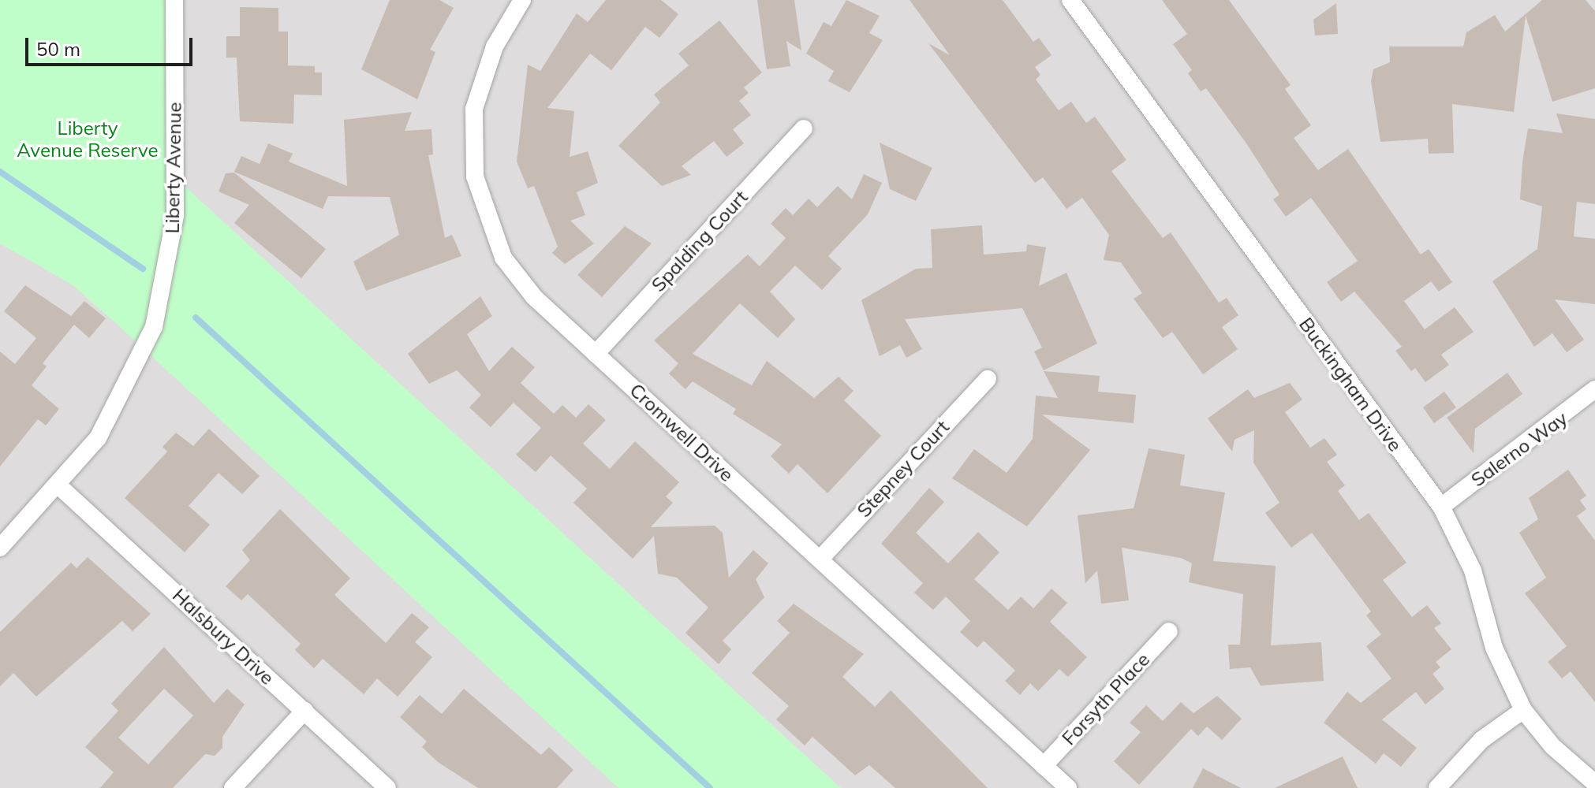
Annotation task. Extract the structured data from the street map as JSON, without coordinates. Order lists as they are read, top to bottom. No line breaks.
{"streets":{"street":["Liberty Avenue","Spalding Court","Buckingham Drive","Cromwell Drive","Salerno Way","Stepney Court","Halsbury Drive","Forsyth Place"]},"crossings":[["Liberty Avenue","Halsbury Drive"],["Spalding Court","Cromwell Drive"],["Buckingham Drive","Salerno Way"],["Cromwell Drive","Stepney Court"],["Cromwell Drive","Forsyth Place"]],"parks":["Liberty Avenue Reserve"],"scale_bar":"50 m"}
